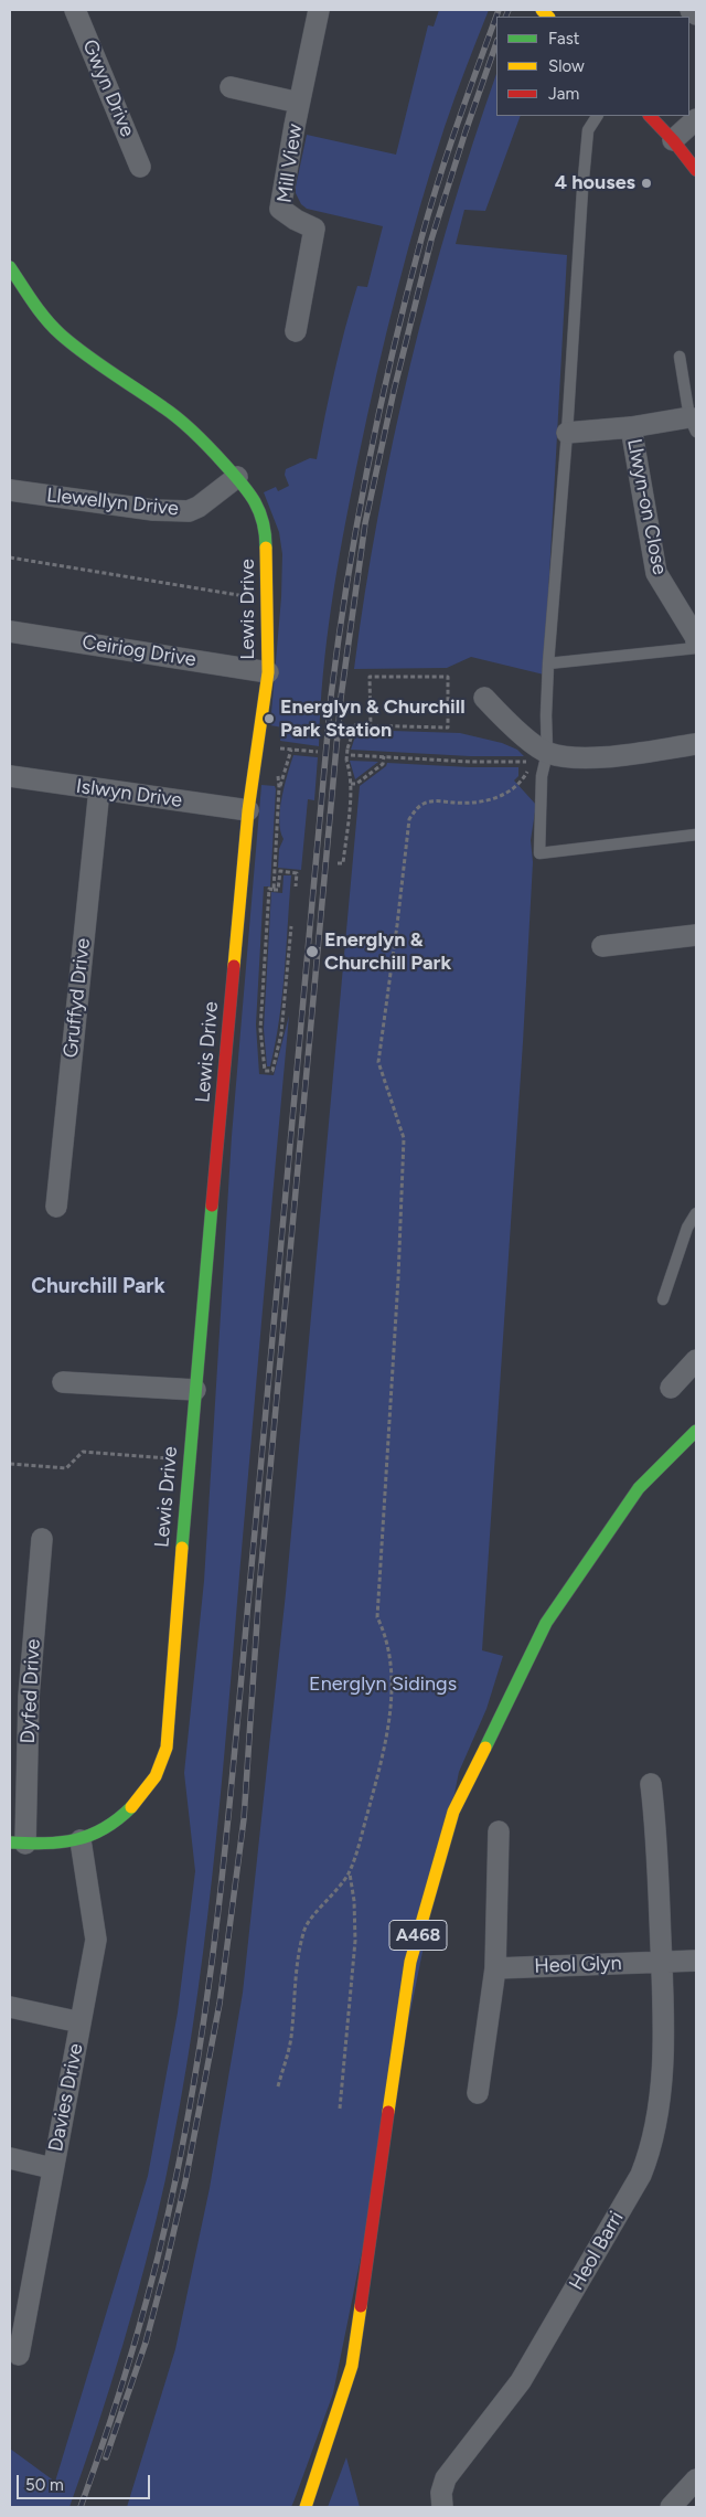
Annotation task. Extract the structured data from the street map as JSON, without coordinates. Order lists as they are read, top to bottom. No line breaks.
{"streets":{"street":["Gwyn Drive","Mill View","Llewellyn Drive","Llwyn-on Close","Lewis Drive","Ceiriog Drive","Islwyn Drive","Gruffyd Drive","Dyfed Drive","A468","Heol Glyn","Davies Drive","Heol Barri"]},"crossings":[["Llewellyn Drive","Lewis Drive"],["Lewis Drive","Ceiriog Drive"],["Lewis Drive","Islwyn Drive"],["Lewis Drive","Dyfed Drive"],["Lewis Drive","Davies Drive"],["Islwyn Drive","Gruffyd Drive"],["Heol Glyn","Heol Barri"]],"districts":["Churchill Park"],"parks":["Energlyn Sidings"],"places":["4 houses","Energlyn & Churchill Park Station","Energlyn & Churchill Park"],"legend":["Fast","Slow","Jam"],"scale_bar":"50 m"}
